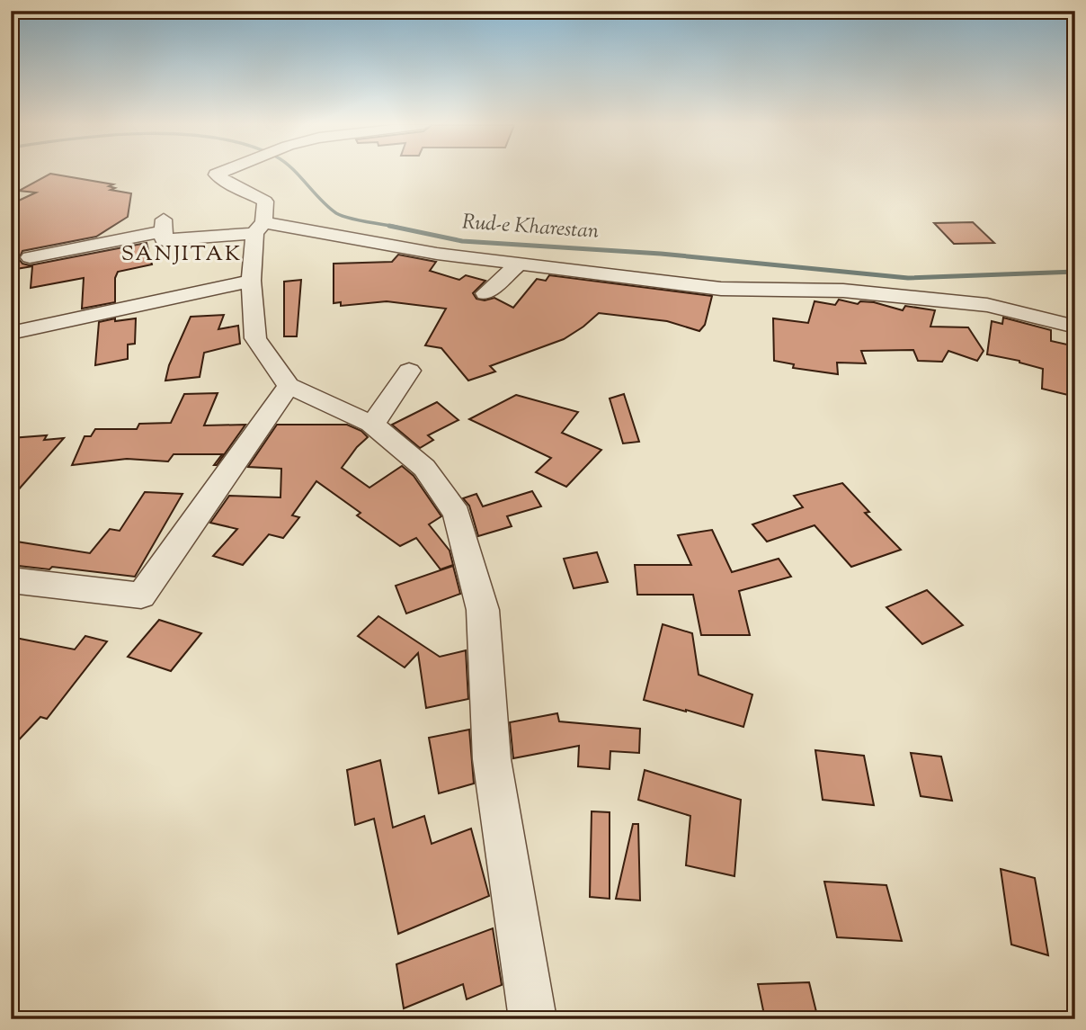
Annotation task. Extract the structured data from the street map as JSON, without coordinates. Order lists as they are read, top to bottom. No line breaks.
{"districts":["SANJITAK"],"water":["Rud-e Kharestan"]}
